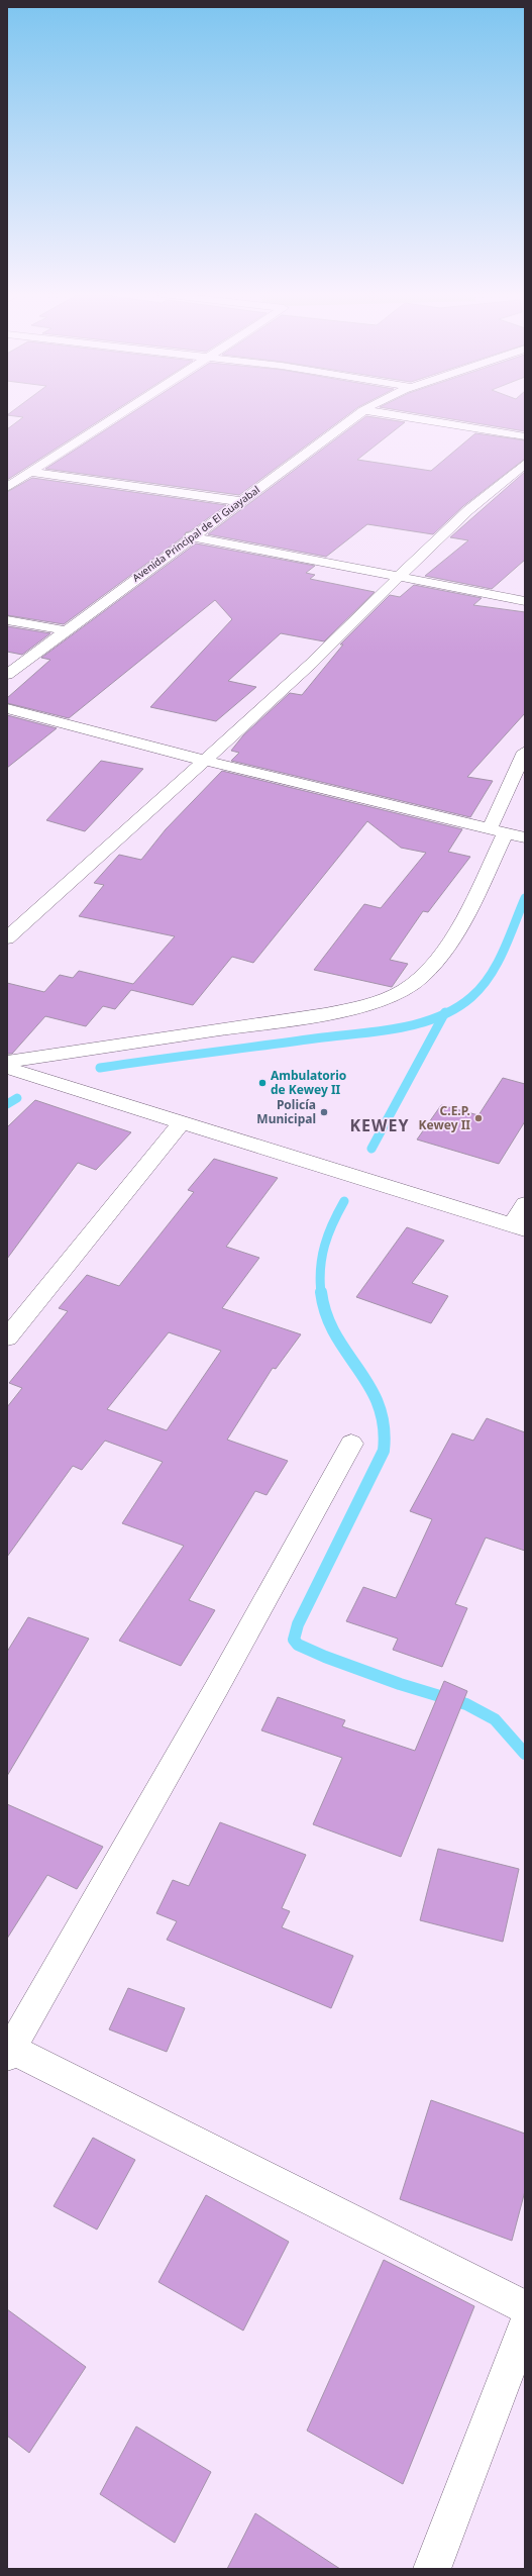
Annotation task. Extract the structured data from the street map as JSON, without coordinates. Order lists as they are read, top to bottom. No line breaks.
{"streets":{"street":["Avenida Principal de El Guayabal"]},"districts":["KEWEY"],"places":["Ambulatorio de Kewey II","Policía Municipal","C.E.P. Kewey II"]}
